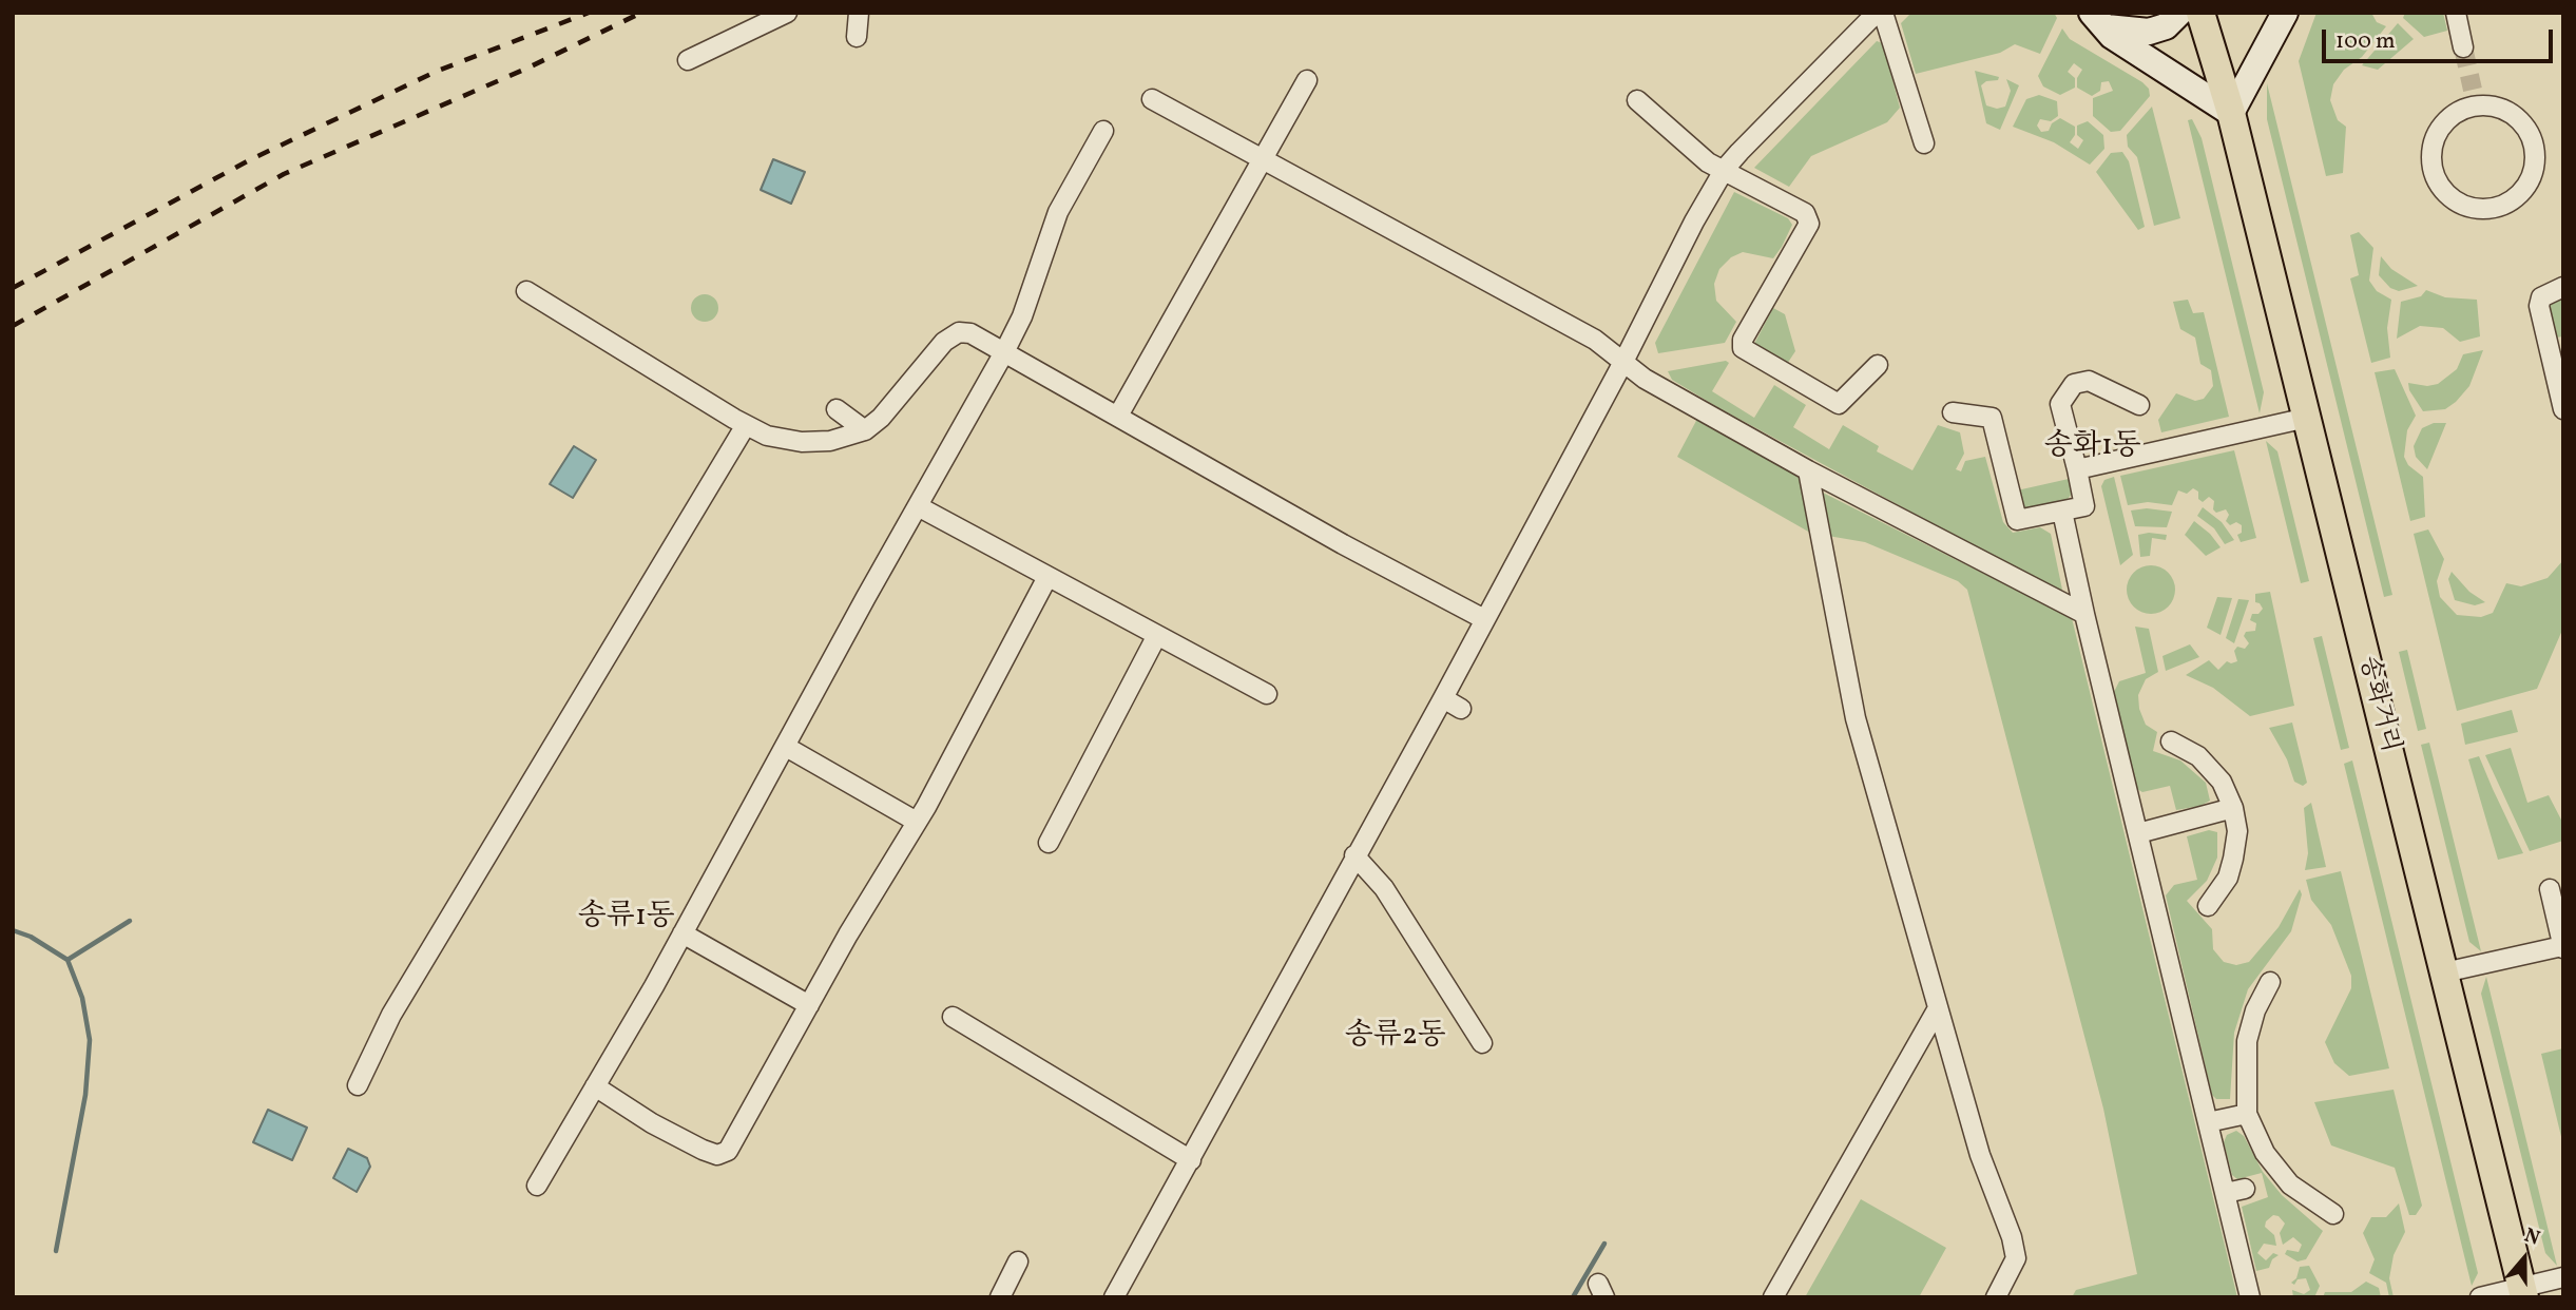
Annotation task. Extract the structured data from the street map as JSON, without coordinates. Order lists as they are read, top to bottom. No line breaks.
{"streets":{"main road":["송화거리"]},"districts":["송화1동","송류1동","송류2동"],"scale_bar":"100 m","north":"top"}
